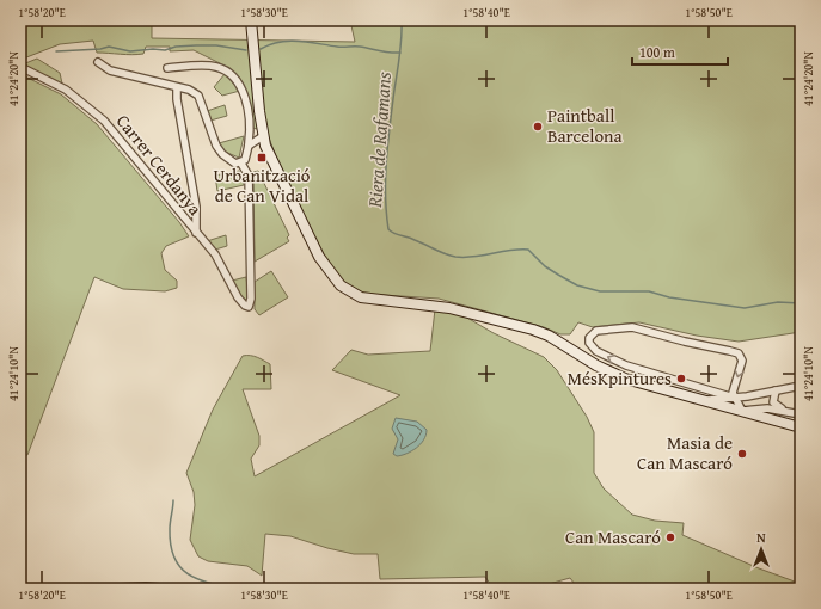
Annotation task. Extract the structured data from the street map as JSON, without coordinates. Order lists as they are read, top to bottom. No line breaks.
{"streets":{"street":["Carrer Cerdanya"]},"water":["Riera de Rafamans"],"places":{"other":["Paintball Barcelona","MésKpintures","Masia de Can Mascaró","Can Mascaró"],"transit":["Urbanització de Can Vidal"]},"scale_bar":"100 m","north":"top","coordinates":["1°58'20\"E","1°58'30\"E","1°58'40\"E","1°58'50\"E","41°24'20\"N","41°24'10\"N"]}
